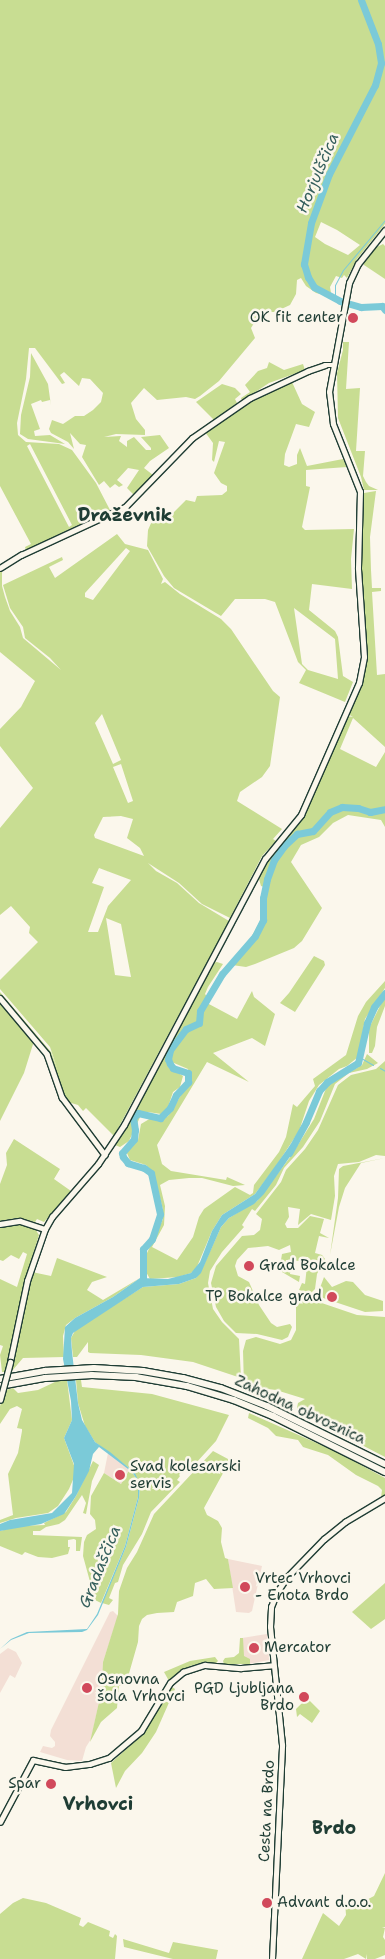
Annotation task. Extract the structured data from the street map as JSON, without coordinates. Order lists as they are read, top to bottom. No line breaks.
{"streets":{"highway":["Zahodna obvoznica"],"street":["Cesta na Brdo"]},"districts":["Draževnik","Vrhovci","Brdo"],"water":["Horjulščica","Gradaščica"],"places":["OK fit center","Grad Bokalce","TP Bokalce grad","Svad kolesarski servis","Vrtec Vrhovci - Enota Brdo","Mercator","Osnovna šola Vrhovci","PGD Ljubljana Brdo","Spar","Advant d.o.o."]}
